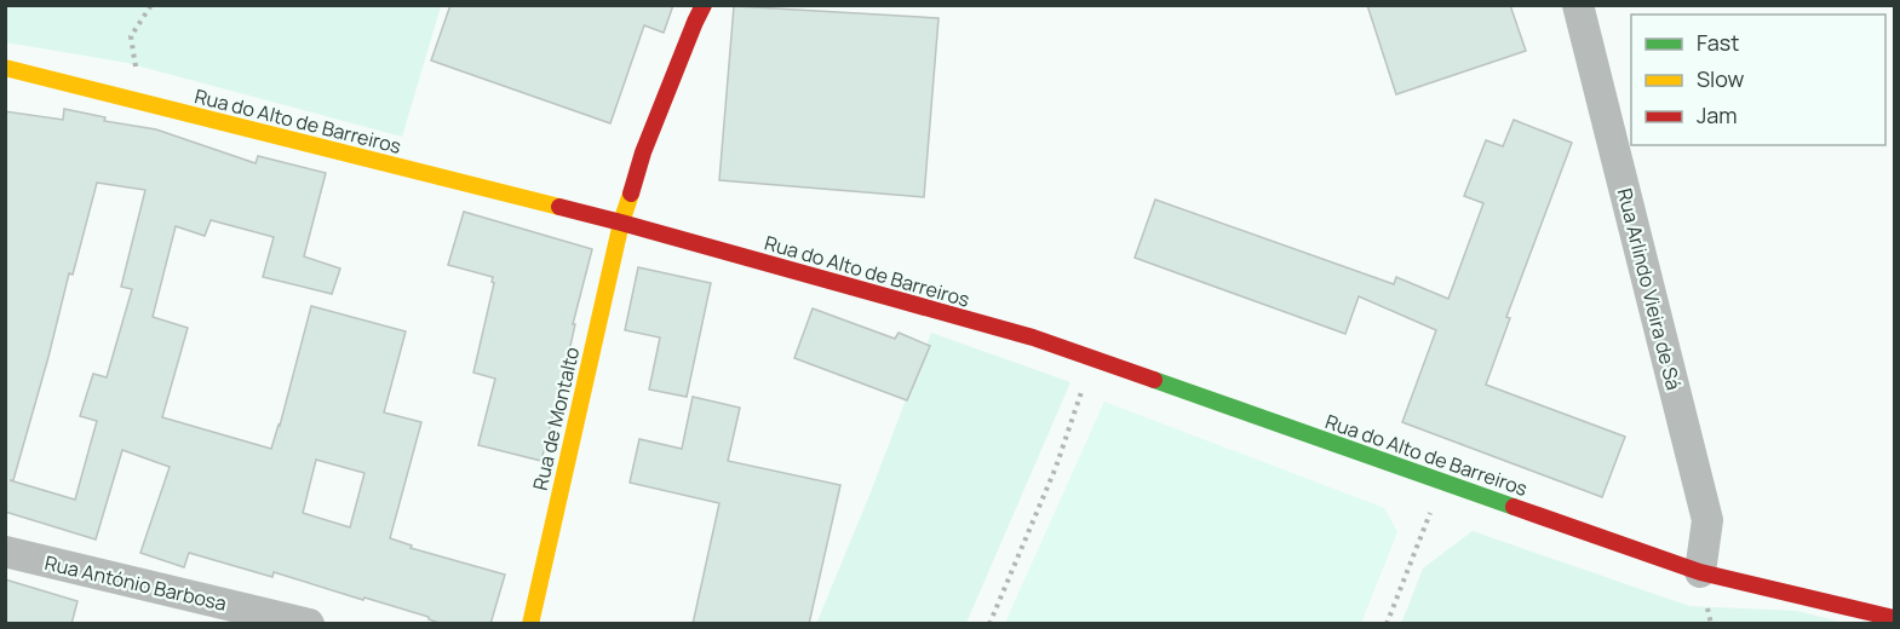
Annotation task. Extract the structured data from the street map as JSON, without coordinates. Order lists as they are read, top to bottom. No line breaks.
{"streets":{"street":["Rua do Alto de Barreiros","Rua Arlindo Vieira de Sá","Rua de Montalto","Rua António Barbosa"]},"crossings":[["Rua do Alto de Barreiros","Rua Arlindo Vieira de Sá"],["Rua do Alto de Barreiros","Rua de Montalto"]],"legend":["Fast","Slow","Jam"]}
